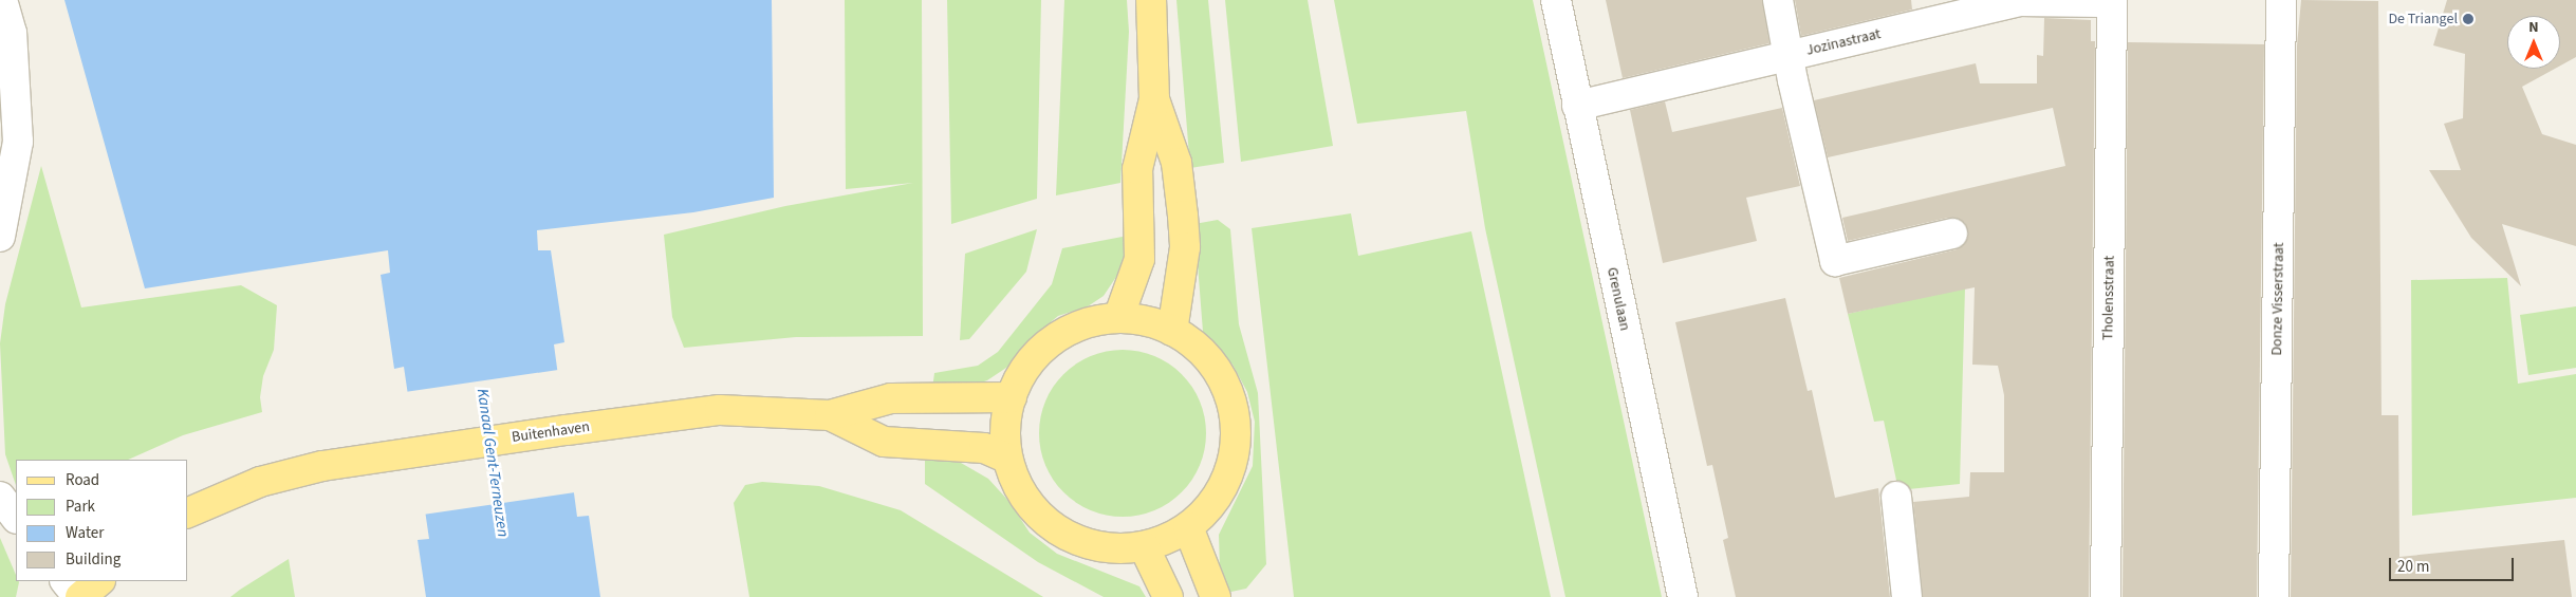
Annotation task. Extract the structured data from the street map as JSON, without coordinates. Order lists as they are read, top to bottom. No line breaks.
{"streets":{"main road":["Buitenhaven"],"street":["Jozinastraat","Tholensstraat","Grenulaan","Donze Visserstraat"]},"crossings":[["Jozinastraat","Tholensstraat"],["Jozinastraat","Grenulaan"]],"water":["Kanaal Gent-Terneuzen"],"places":["De Triangel"],"legend":["Road","Park","Water","Building"],"scale_bar":"20 m","north":"top"}
